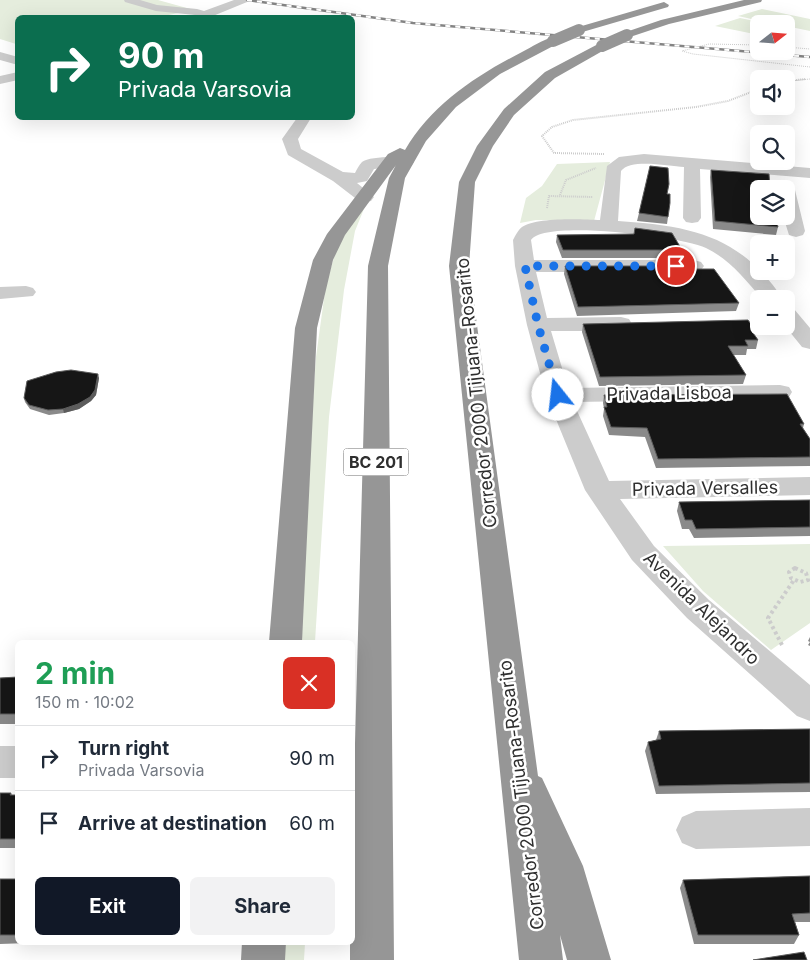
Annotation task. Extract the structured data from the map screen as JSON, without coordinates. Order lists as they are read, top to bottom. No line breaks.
{"streets":{"highway":["Corredor 2000 Tijuana-Rosarito","BC 201"],"street":["Privada Lisboa","Privada Versalles","Avenida Alejandro"]},"crossings":[["Privada Lisboa","Avenida Alejandro"],["Privada Versalles","Avenida Alejandro"]],"north":"right","page":{"map_buttons":["+","−"],"turn":["90 m","Privada Varsovia"],"heading":["2 min","150 m · 10:02"],"list":[{"name":"Turn right","note":"Privada Varsovia","value":"90 m"},{"name":"Arrive at destination","value":"60 m"}],"buttons":["Exit","Share"]}}
